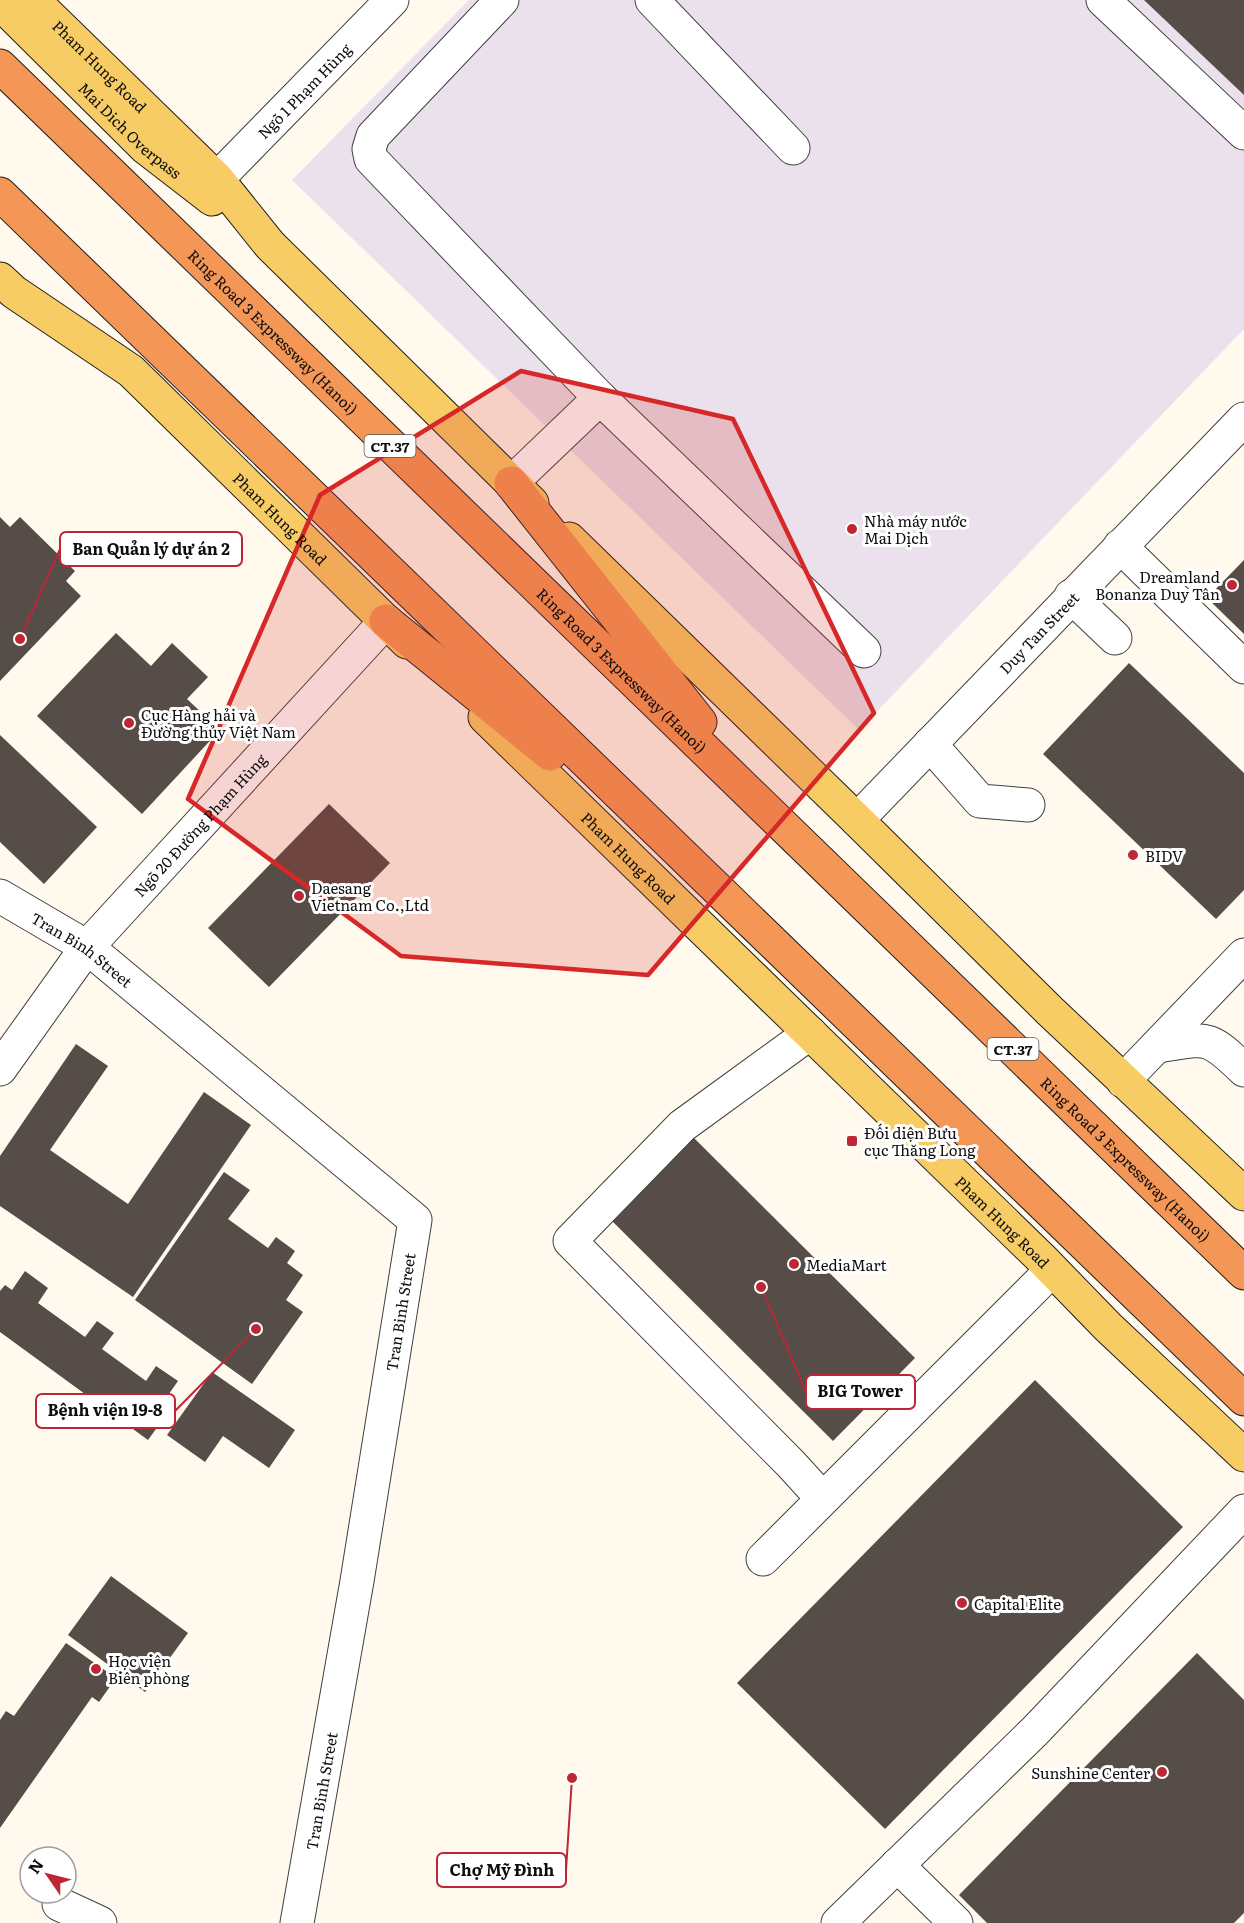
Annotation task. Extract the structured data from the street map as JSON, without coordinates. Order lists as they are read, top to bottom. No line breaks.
{"streets":{"highway":["Ring Road 3 Expressway (Hanoi)","CT.37"],"main road":["Pham Hung Road","Mai Dich Overpass"],"street":["Ngõ 1 Phạm Hùng","Duy Tan Street","Ngõ 20 Đường Phạm Hùng","Tran Binh Street"]},"crossings":[["Pham Hung Road","Ngõ 1 Phạm Hùng"],["Pham Hung Road","Mai Dich Overpass"],["Pham Hung Road","Duy Tan Street"],["Pham Hung Road","Ngõ 20 Đường Phạm Hùng"],["Ngõ 20 Đường Phạm Hùng","Tran Binh Street"]],"places":{"other":["Nhà máy nước Mai Dịch","Dreamland Bonanza Duy Tân","Ban Quản lý dự án 2","Cục Hàng hải và Đường thủy Việt Nam","BIDV","Daesang Vietnam Co.,Ltd","MediaMart","BIG Tower","Bệnh viện 19-8","Capital Elite","Học viện Biên phòng","Sunshine Center","Chợ Mỹ Đình"],"transit":["Đối diện Bưu cục Thăng Long"]},"north":"top left"}
